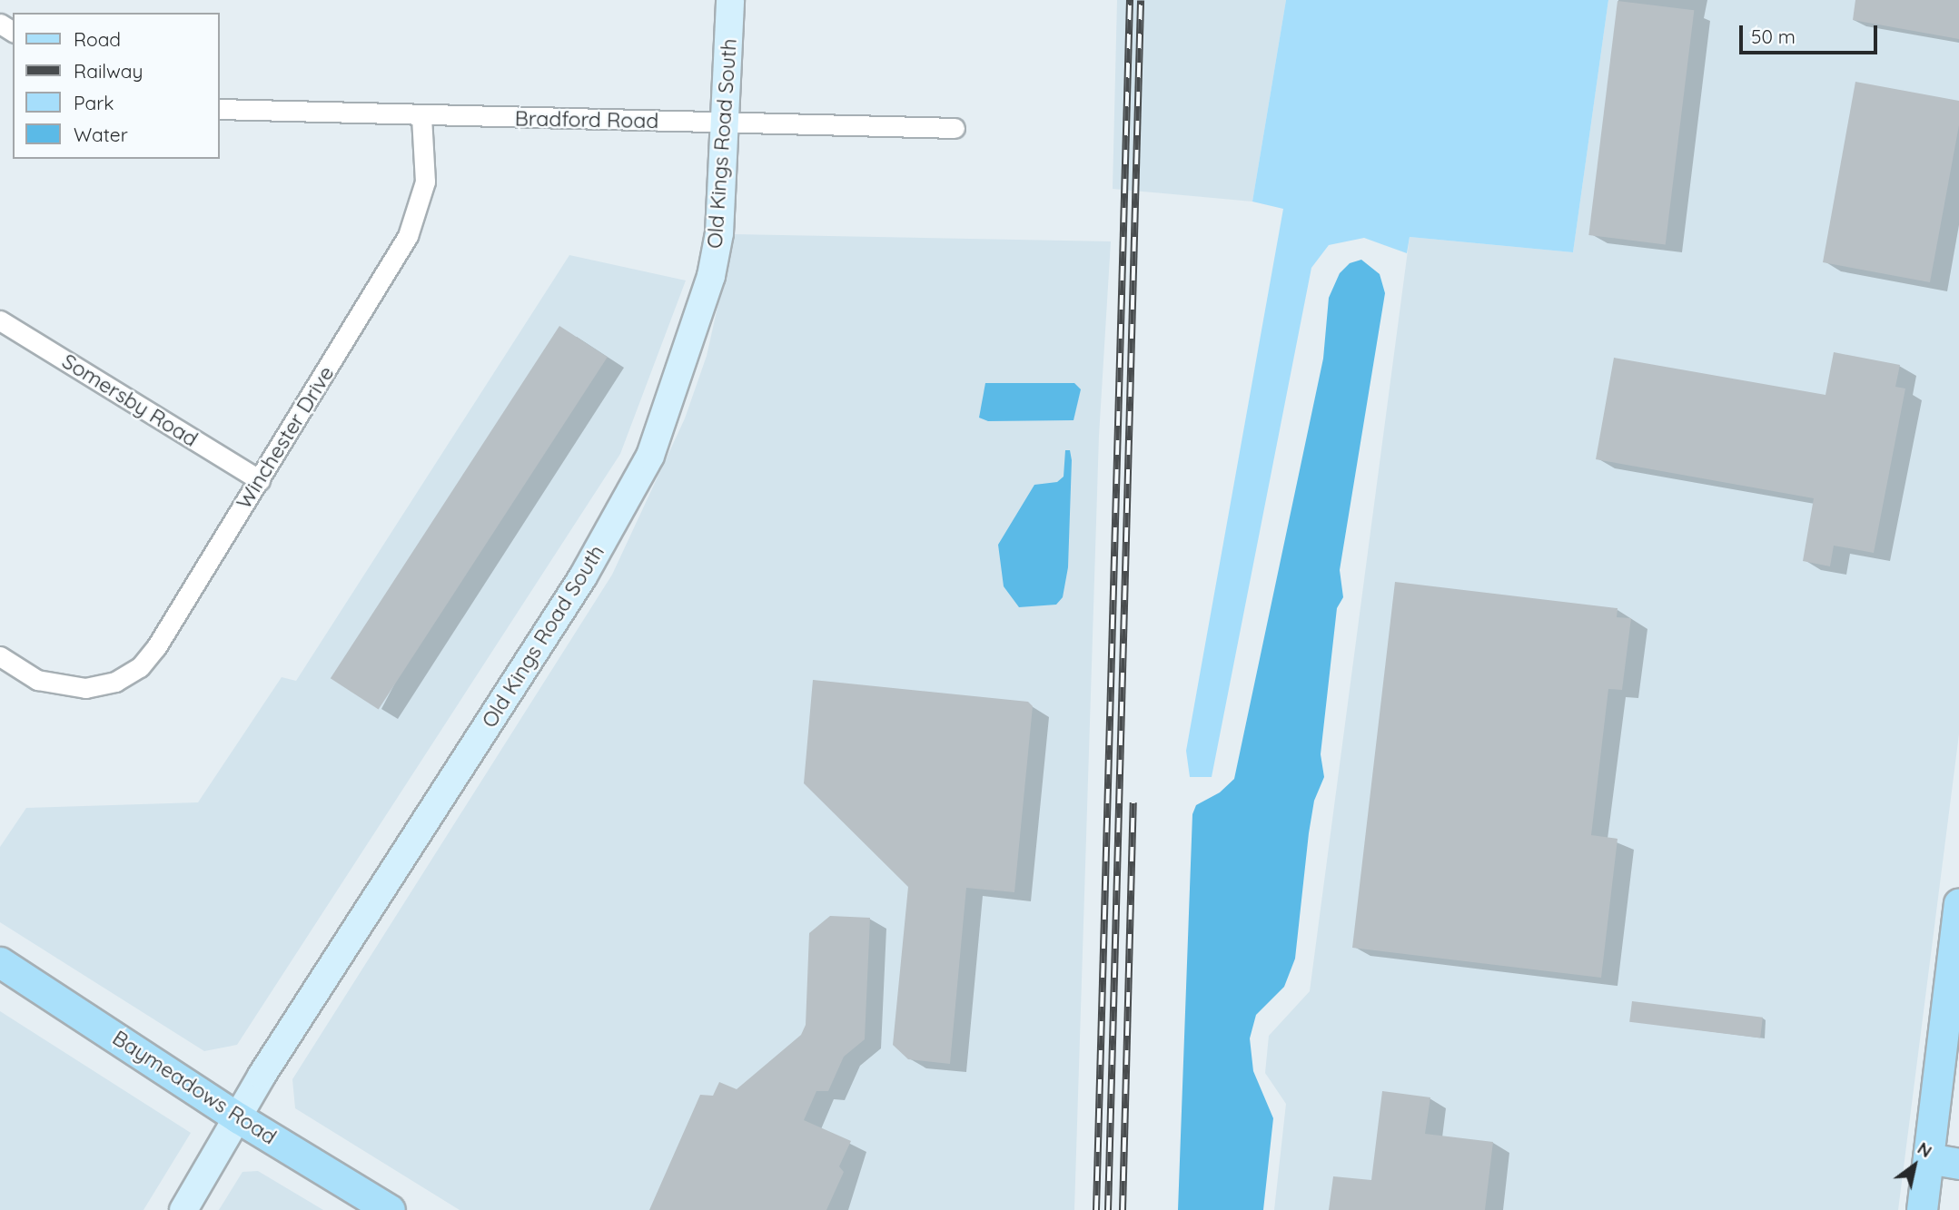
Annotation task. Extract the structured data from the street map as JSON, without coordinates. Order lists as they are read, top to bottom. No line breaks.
{"streets":{"main road":["Baymeadows Road"],"street":["Bradford Road","Old Kings Road South","Somersby Road","Winchester Drive"]},"crossings":[["Bradford Road","Old Kings Road South"],["Bradford Road","Winchester Drive"],["Old Kings Road South","Baymeadows Road"],["Somersby Road","Winchester Drive"]],"legend":["Road","Railway","Park","Water"],"scale_bar":"50 m","north":"top right"}
